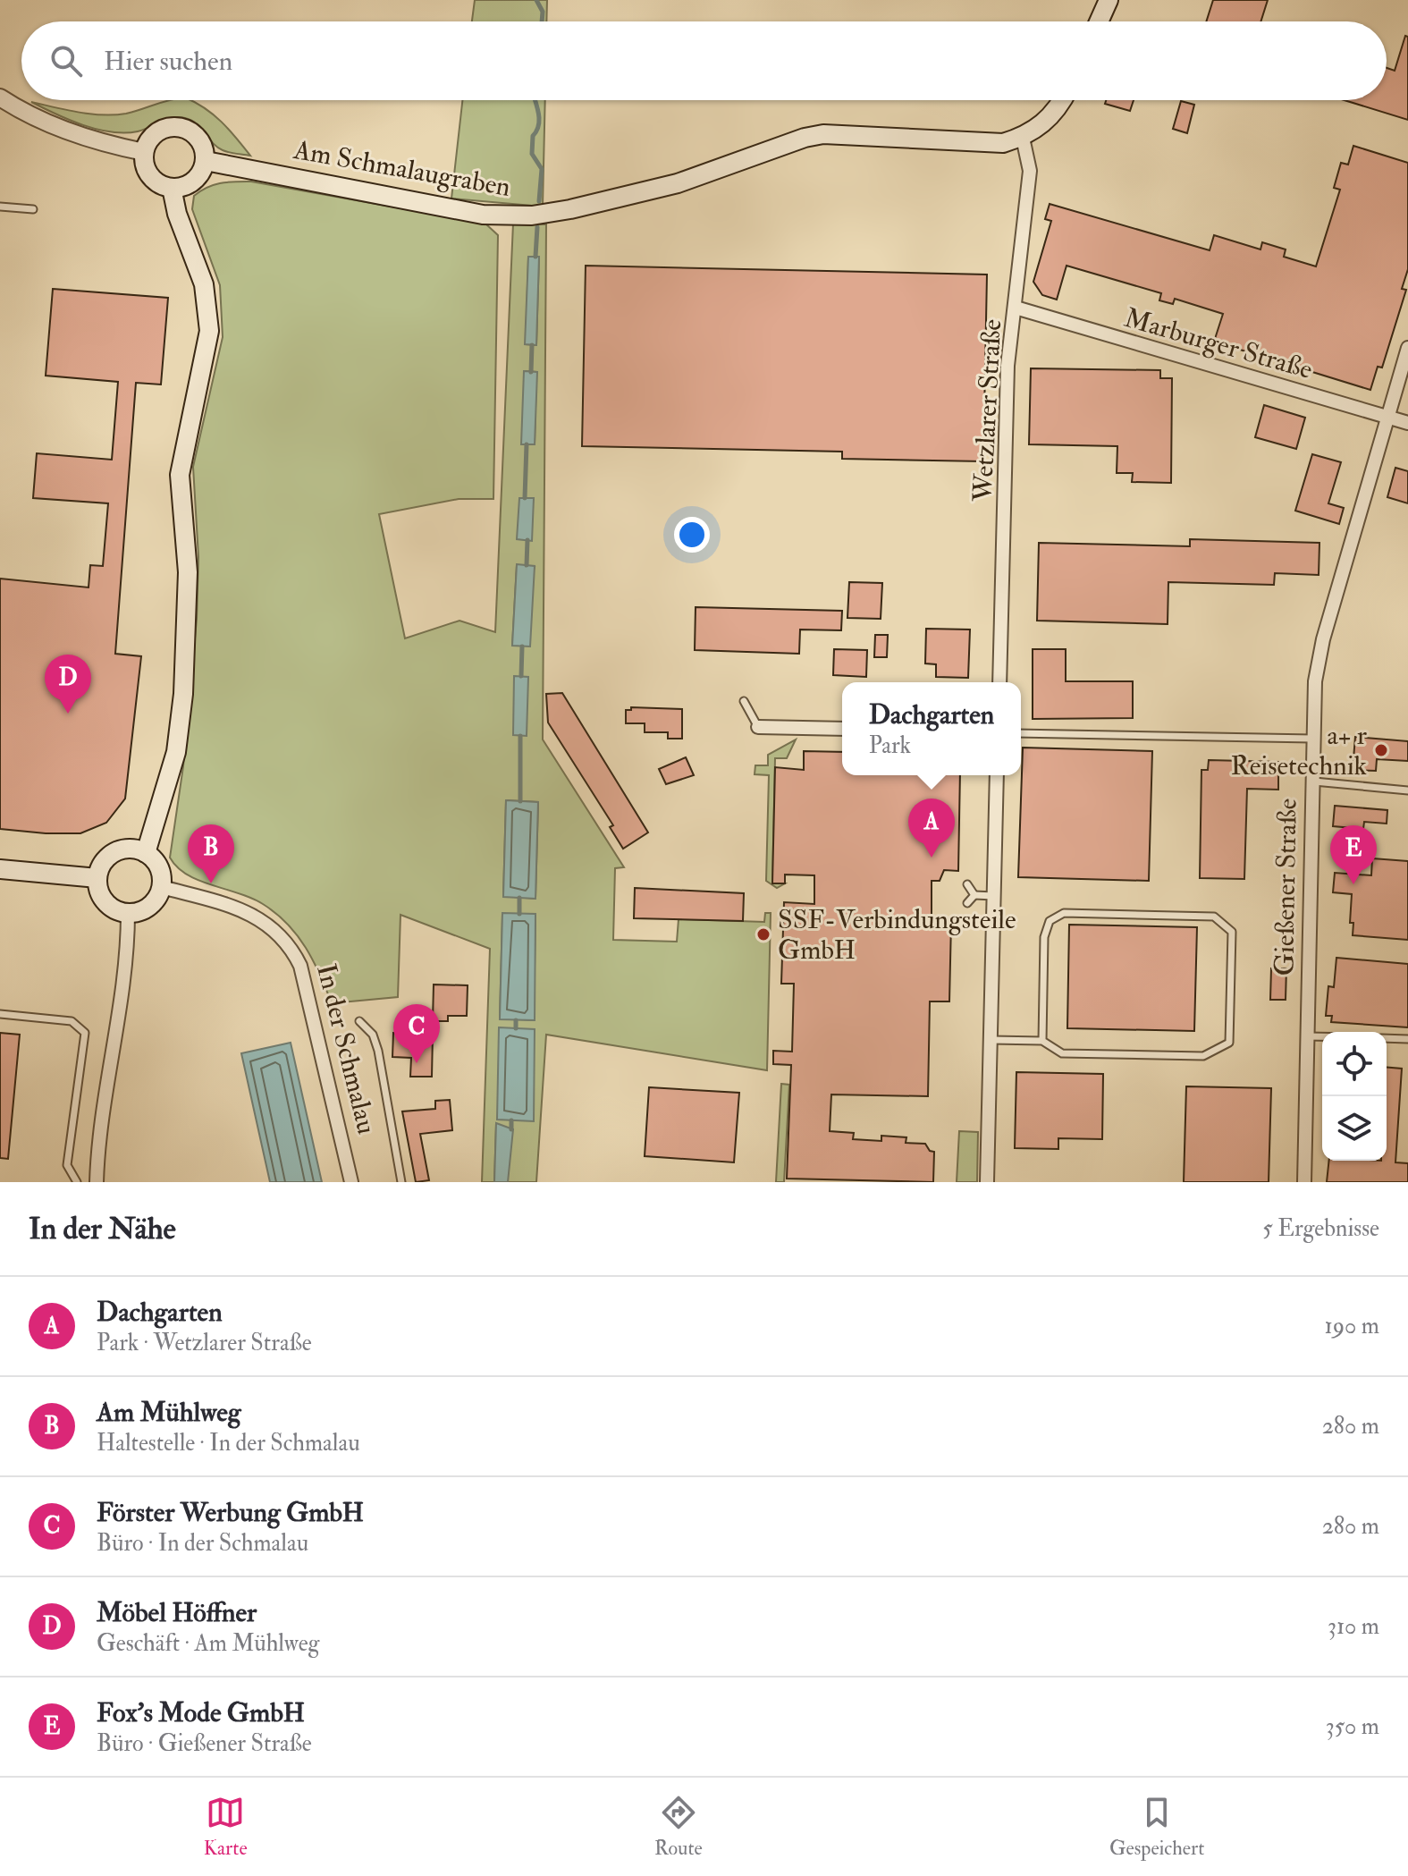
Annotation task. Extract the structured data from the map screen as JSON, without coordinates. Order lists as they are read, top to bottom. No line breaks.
{"streets":{"main road":["Am Schmalaugraben"],"street":["Marburger Straße","Wetzlarer Straße","Gießener Straße","In der Schmalau"]},"crossings":[["Am Schmalaugraben","Wetzlarer Straße"],["Marburger Straße","Wetzlarer Straße"],["Marburger Straße","Gießener Straße"]],"places":["a+ r Reisetechnik","SSF-Verbindungsteile GmbH"],"page":{"search":"Hier suchen","pins":["D","A","B","E","C"],"popup":["Dachgarten","Park"],"heading":["In der Nähe","5 Ergebnisse"],"list":[{"mark":"A","name":"Dachgarten","note":"Park · Wetzlarer Straße","value":"190 m"},{"mark":"B","name":"Am Mühlweg","note":"Haltestelle · In der Schmalau","value":"280 m"},{"mark":"C","name":"Förster Werbung GmbH","note":"Büro · In der Schmalau","value":"280 m"},{"mark":"D","name":"Möbel Höffner","note":"Geschäft · Am Mühlweg","value":"310 m"},{"mark":"E","name":"Fox's Mode GmbH","note":"Büro · Gießener Straße","value":"350 m"}],"nav":["Karte","Route","Gespeichert"]}}
